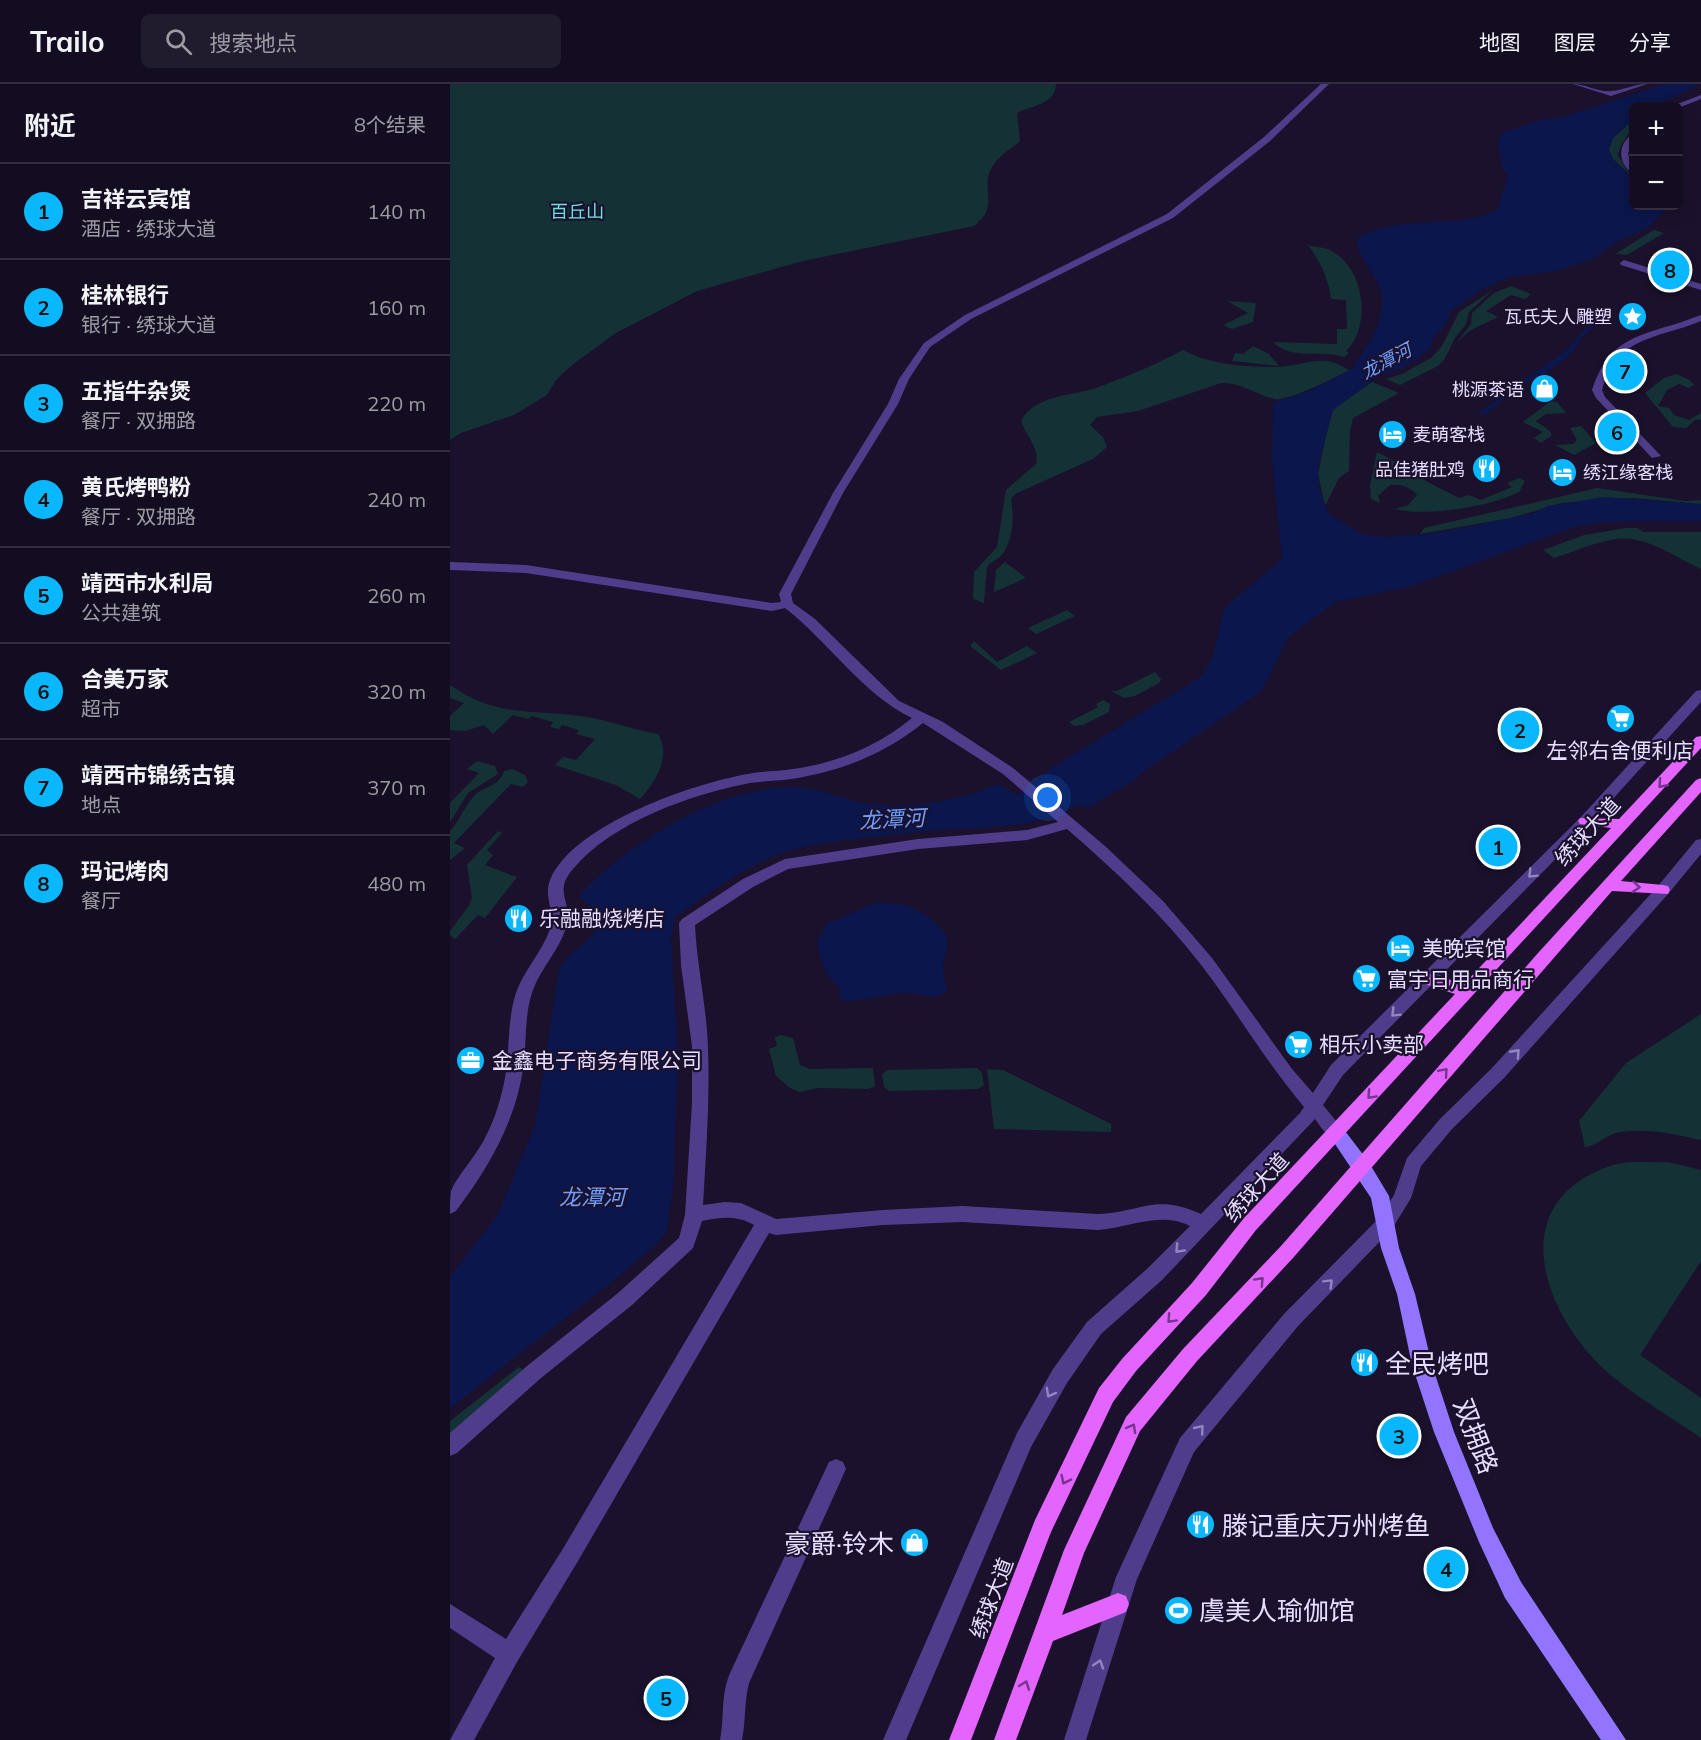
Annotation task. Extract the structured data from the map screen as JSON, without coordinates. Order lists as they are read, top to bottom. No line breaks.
{"streets":{"main road":["绣球大道"],"street":["双拥路"]},"crossings":[["绣球大道","双拥路"]],"water":["龙潭河"],"parks":["百丘山"],"places":{"place":["瓦氏夫人雕塑"],"shop":["桃源茶语","豪爵·铃木"],"hotel":["麦萌客栈","绣江缘客栈","美晚宾馆"],"restaurant":["品佳猪肚鸡","乐融融烧烤店","全民烤吧","滕记重庆万州烤鱼"],"supermarket":["左邻右舍便利店","富宇日用品商行","相乐小卖部"],"office":["金鑫电子商务有限公司"],"sports":["虞美人瑜伽馆"]},"page":{"header":"Trailo","search":"搜索地点","nav":["地图","图层","分享"],"heading":["附近","8个结果"],"map_buttons":["+","−"],"list":[{"mark":"1","name":"吉祥云宾馆","note":"酒店 · 绣球大道","value":"140 m"},{"mark":"2","name":"桂林银行","note":"银行 · 绣球大道","value":"160 m"},{"mark":"3","name":"五指牛杂煲","note":"餐厅 · 双拥路","value":"220 m"},{"mark":"4","name":"黄氏烤鸭粉","note":"餐厅 · 双拥路","value":"240 m"},{"mark":"5","name":"靖西市水利局","note":"公共建筑","value":"260 m"},{"mark":"6","name":"合美万家","note":"超市","value":"320 m"},{"mark":"7","name":"靖西市锦绣古镇","note":"地点","value":"370 m"},{"mark":"8","name":"玛记烤肉","note":"餐厅","value":"480 m"}],"pins":["8","7","6","2","1","3","4","5"]}}
